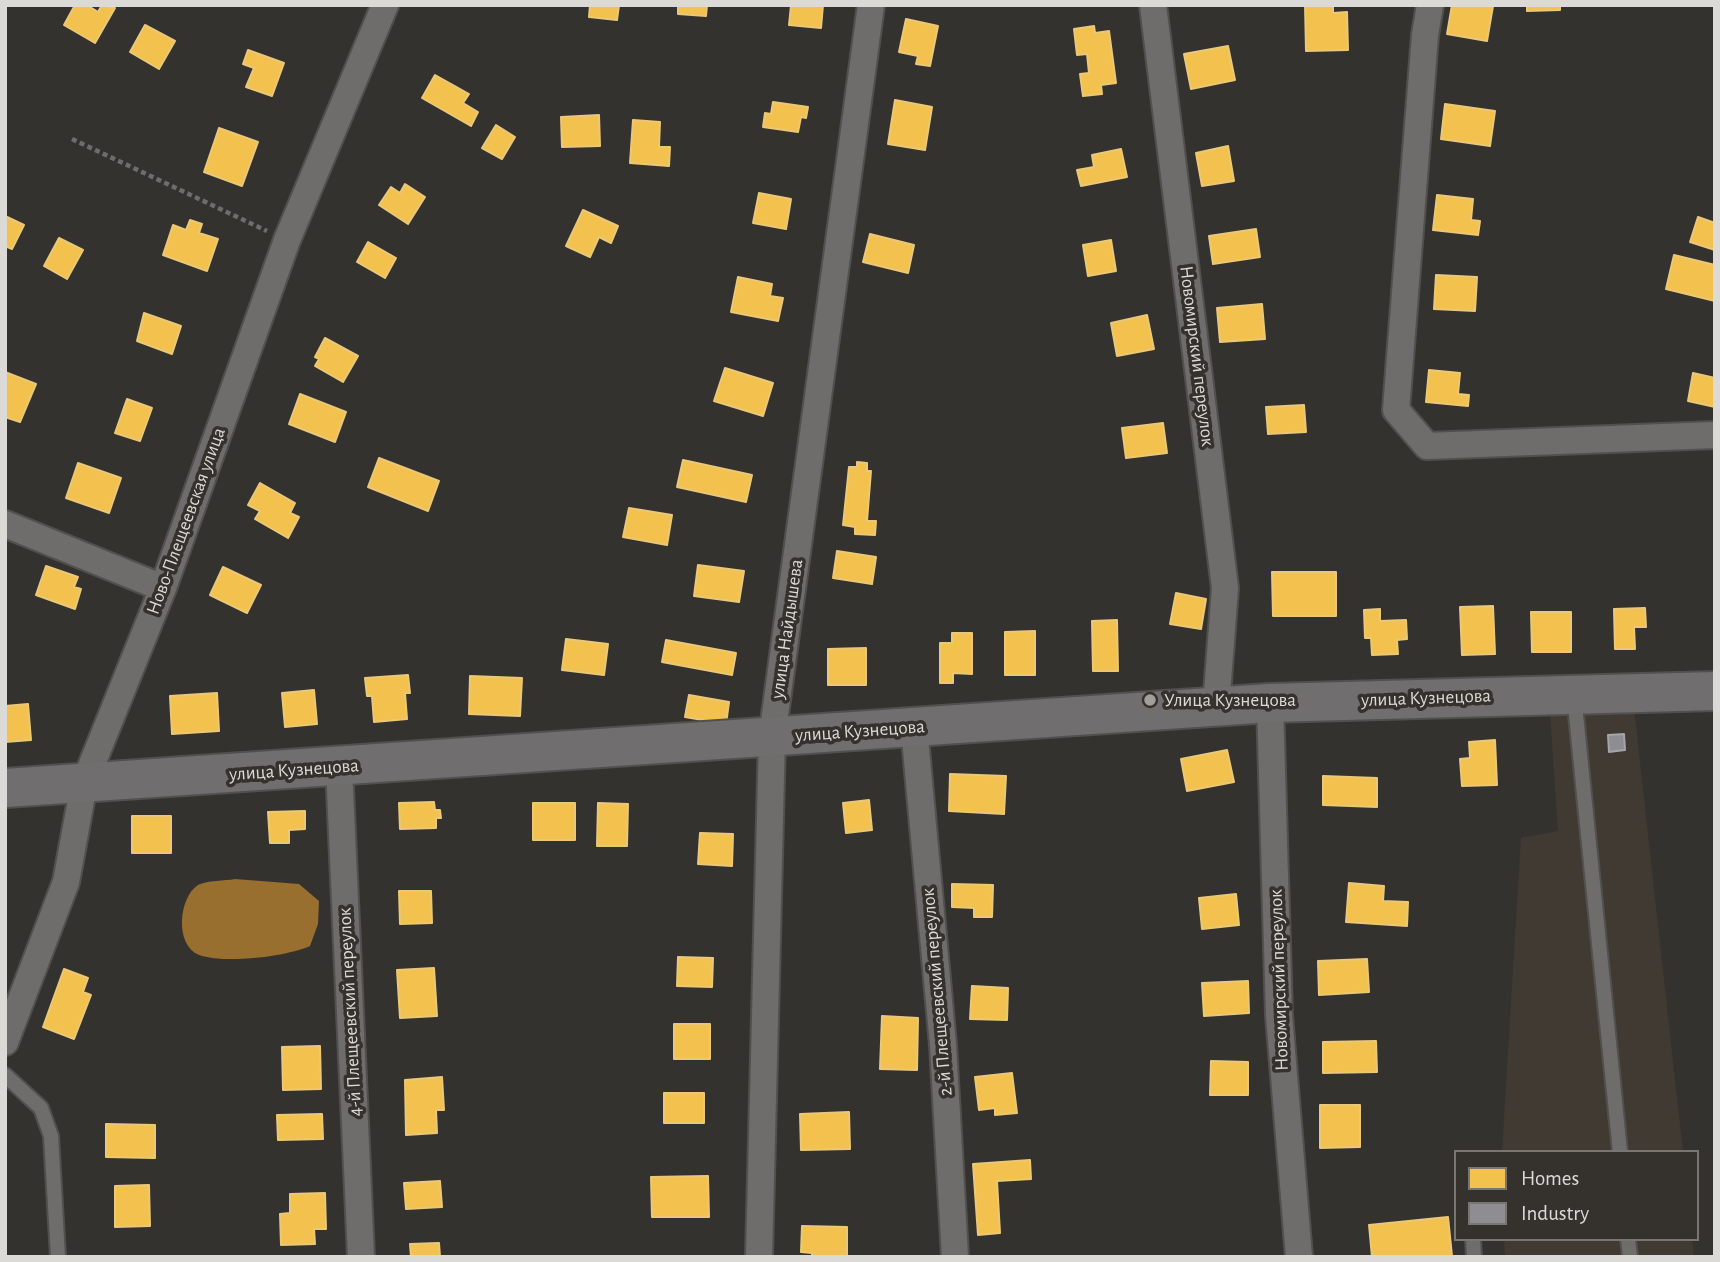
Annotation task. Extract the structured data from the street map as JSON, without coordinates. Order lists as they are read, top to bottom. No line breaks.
{"streets":{"street":["Новомирский переулок","Ново-Плещеевская улица","улица Найдышева","улица Кузнецова","2-й Плещеевский переулок","4-й Плещеевский переулок"]},"crossings":[["Новомирский переулок","улица Кузнецова"],["Ново-Плещеевская улица","улица Кузнецова"],["улица Найдышева","улица Кузнецова"],["улица Кузнецова","2-й Плещеевский переулок"],["улица Кузнецова","4-й Плещеевский переулок"]],"places":["Улица Кузнецова"],"legend":["Homes","Industry"]}
